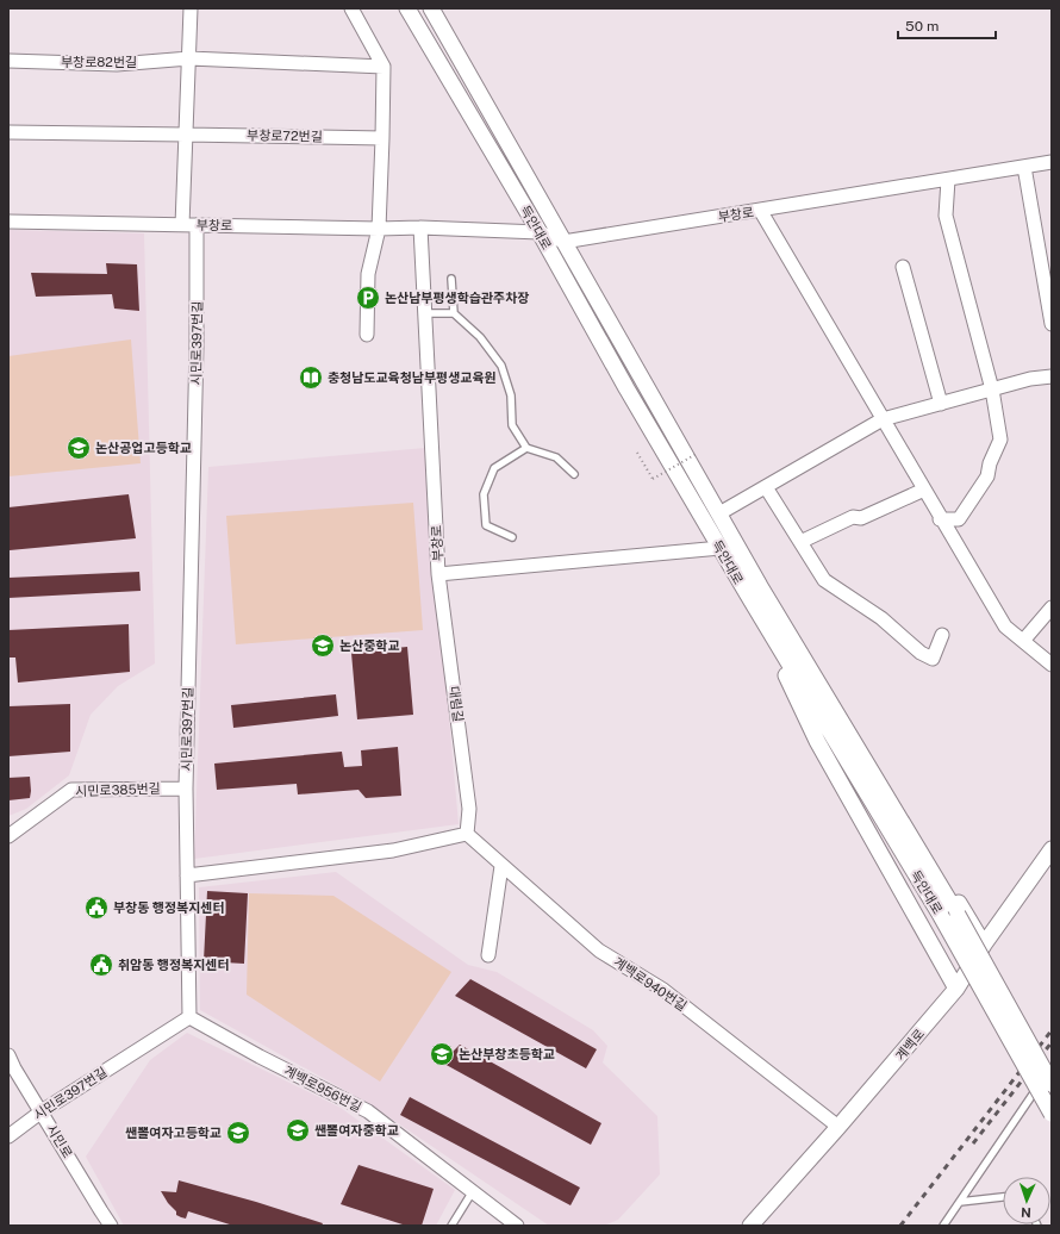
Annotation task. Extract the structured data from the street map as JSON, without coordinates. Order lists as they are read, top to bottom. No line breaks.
{"streets":{"street":["부창로82번길","부창로72번길","부창로","득안대로","시민로397번길","대림길","시민로385번길","계백로940번길","계백로","계백로956번길","시민로"]},"crossings":[["부창로","득안대로"],["부창로","시민로397번길"],["부창로","대림길"],["시민로397번길","시민로385번길"],["시민로397번길","계백로956번길"],["시민로397번길","시민로"],["대림길","계백로940번길"],["계백로940번길","계백로"]],"places":{"parking":["논산남부평생학습관주차장"],"library":["충청남도교육청남부평생교육원"],"school or university":["논산공업고등학교","논산중학교","논산부창초등학교","쌘뽈여자중학교","쌘뽈여자고등학교"],"public building":["부창동 행정복지센터","취암동 행정복지센터"]},"scale_bar":"50 m","north":"bottom"}
